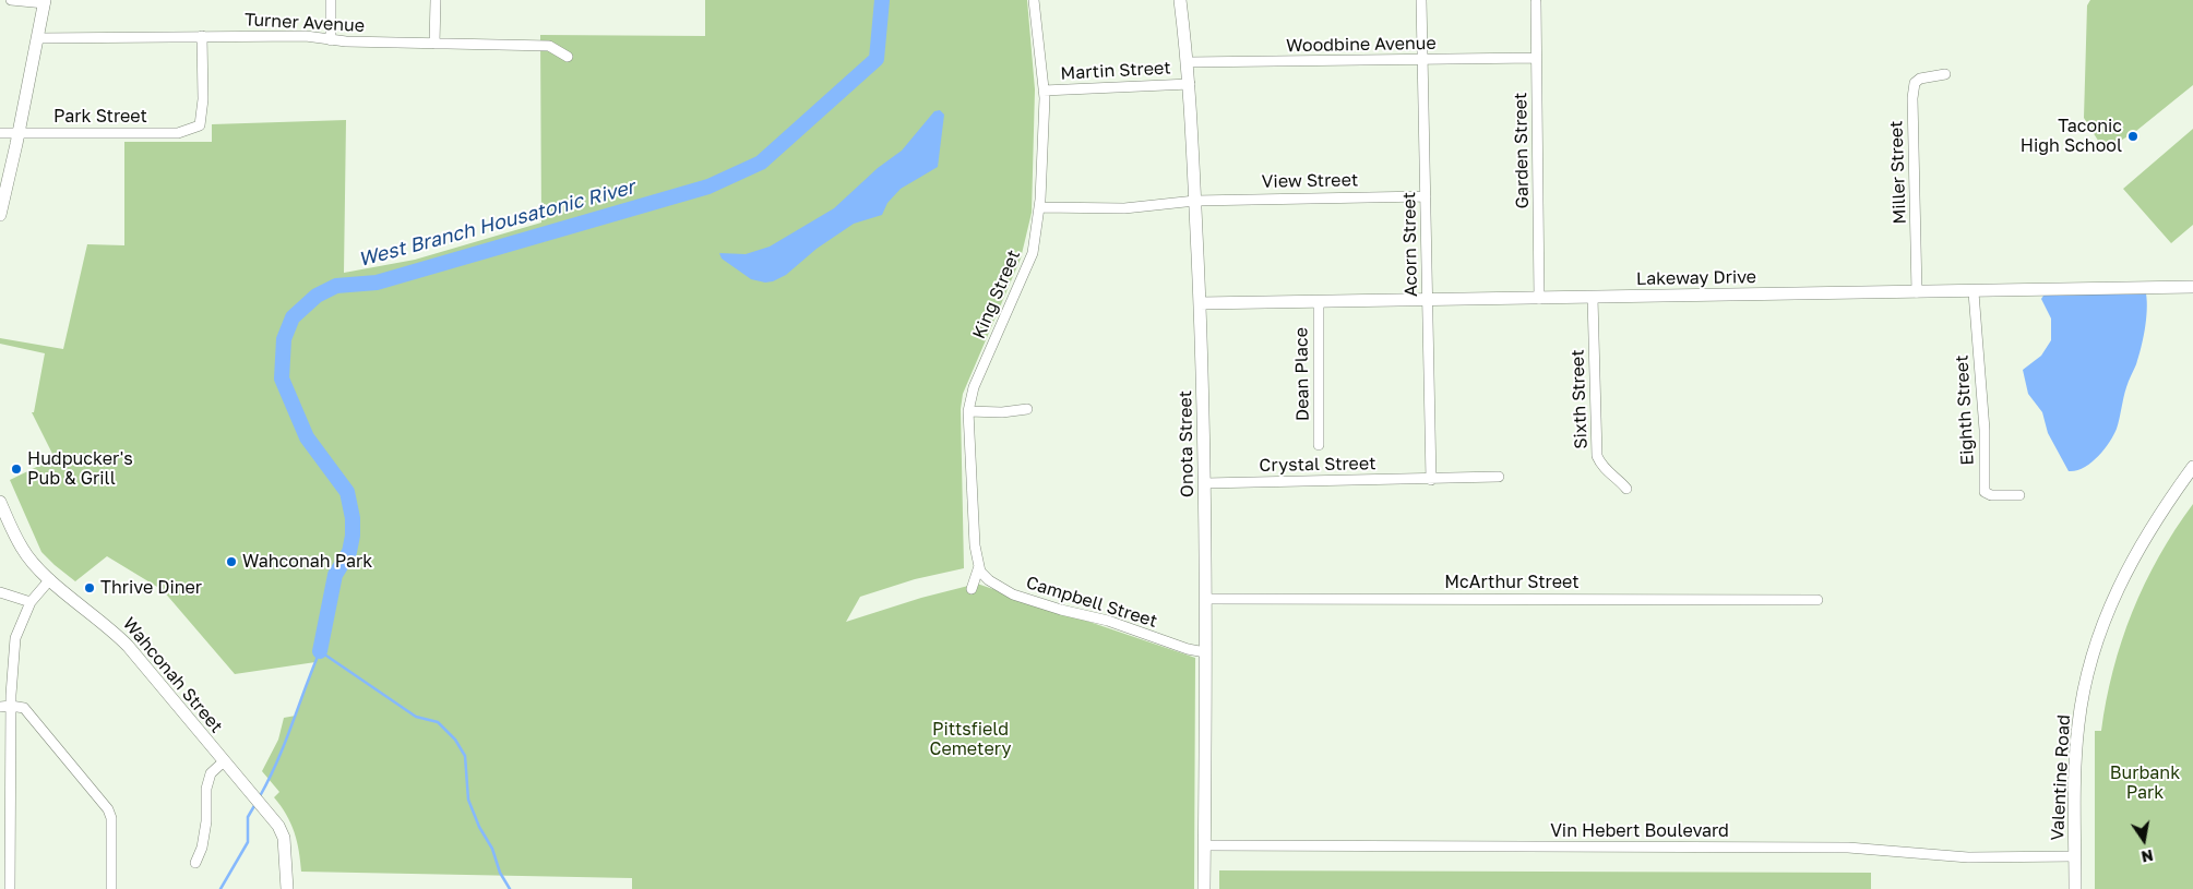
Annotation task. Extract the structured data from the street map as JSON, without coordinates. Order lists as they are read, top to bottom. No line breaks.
{"streets":{"street":["Turner Avenue","Woodbine Avenue","Martin Street","Park Street","Garden Street","Miller Street","View Street","Acorn Street","Lakeway Drive","King Street","Dean Place","Sixth Street","Eighth Street","Onota Street","Crystal Street","McArthur Street","Campbell Street","Wahconah Street","Valentine Road","Vin Hebert Boulevard"]},"crossings":[["Turner Avenue","Park Street"],["Woodbine Avenue","Garden Street"],["Woodbine Avenue","Acorn Street"],["Woodbine Avenue","Onota Street"],["Martin Street","King Street"],["Martin Street","Onota Street"],["Garden Street","Lakeway Drive"],["Miller Street","Lakeway Drive"],["View Street","Acorn Street"],["View Street","King Street"],["View Street","Onota Street"],["Acorn Street","Lakeway Drive"],["Acorn Street","Crystal Street"],["Lakeway Drive","Dean Place"],["Lakeway Drive","Sixth Street"],["Lakeway Drive","Eighth Street"],["Lakeway Drive","Onota Street"],["King Street","Campbell Street"],["Onota Street","Crystal Street"],["Onota Street","McArthur Street"],["Onota Street","Campbell Street"],["Onota Street","Vin Hebert Boulevard"],["Valentine Road","Vin Hebert Boulevard"]],"water":["West Branch Housatonic River"],"parks":["Pittsfield Cemetery","Burbank Park"],"places":["Taconic High School","Hudpucker's Pub & Grill","Wahconah Park","Thrive Diner"],"north":"bottom"}
